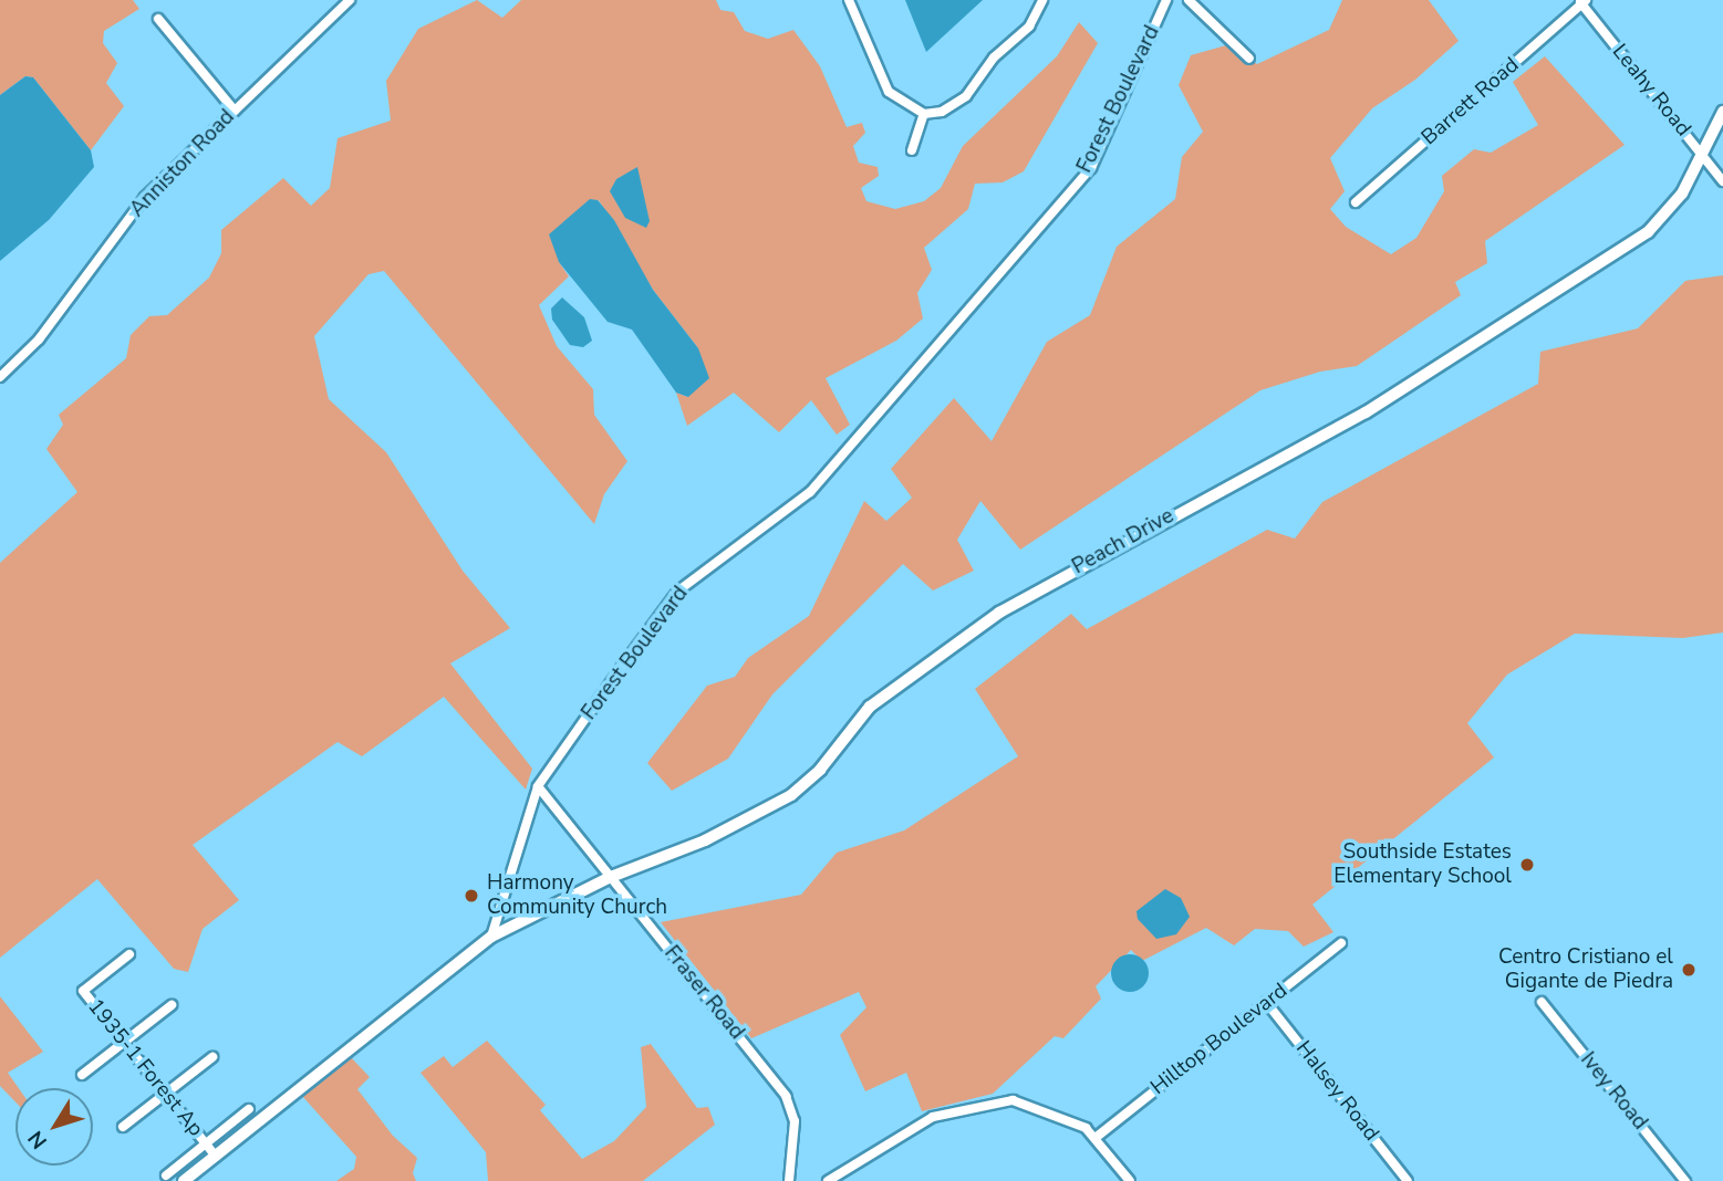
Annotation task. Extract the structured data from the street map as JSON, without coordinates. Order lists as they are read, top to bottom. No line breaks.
{"streets":{"main road":["Peach Drive"],"street":["Leahy Road","Forest Boulevard","Barrett Road","Anniston Road","Fraser Road","Hilltop Boulevard","1935-1 Forest Ap","Halsey Road","Ivey Road"]},"crossings":[["Leahy Road","Barrett Road"],["Leahy Road","Peach Drive"],["Forest Boulevard","Peach Drive"],["Forest Boulevard","Fraser Road"],["Peach Drive","Fraser Road"],["Hilltop Boulevard","Halsey Road"]],"places":["Southside Estates Elementary School","Harmony Community Church","Centro Cristiano el Gigante de Piedra"],"north":"bottom left"}
